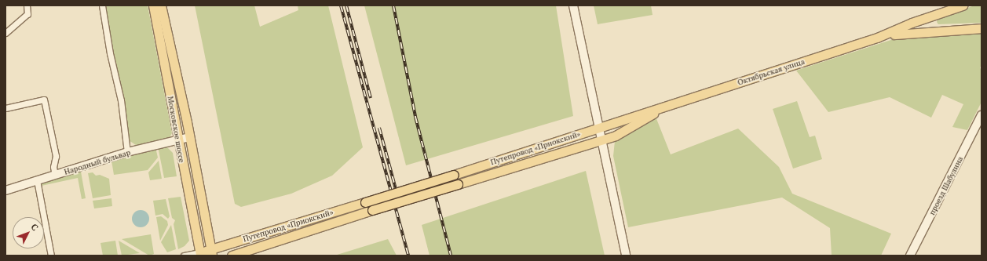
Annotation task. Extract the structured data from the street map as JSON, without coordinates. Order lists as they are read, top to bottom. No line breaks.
{"streets":{"main road":["Октябрьская улица","Московское шоссе","Путепровод «Приокский»"],"street":["Народный бульвар","проезд Шабулина"]},"crossings":[["Октябрьская улица","Путепровод «Приокский»"],["Московское шоссе","Путепровод «Приокский»"],["Московское шоссе","Народный бульвар"]],"north":"top right"}
